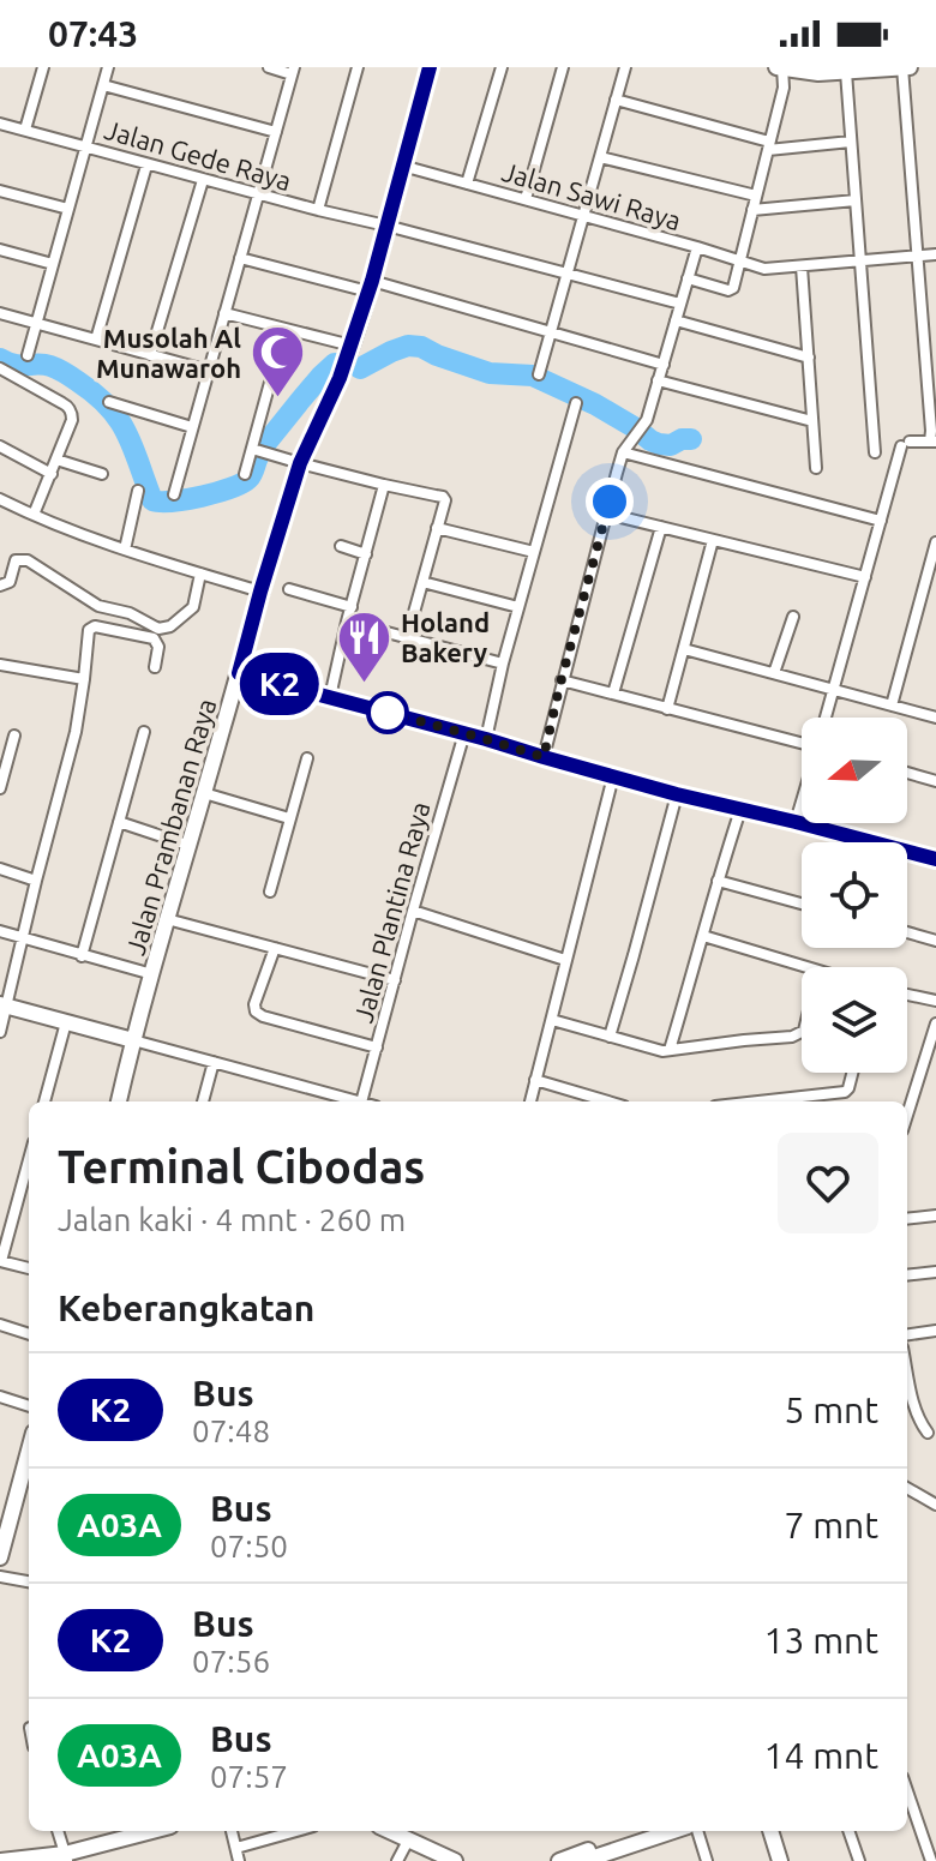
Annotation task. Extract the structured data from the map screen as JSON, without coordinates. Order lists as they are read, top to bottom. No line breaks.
{"streets":{"street":["Jalan Gede Raya","Jalan Sawi Raya","Jalan Prambanan Raya","Jalan Plantina Raya"]},"crossings":[["Jalan Gede Raya","Jalan Prambanan Raya"],["Jalan Sawi Raya","Jalan Prambanan Raya"]],"places":{"mosque":["Musolah Al Munawaroh"],"restaurant":["Holand Bakery"]},"lines":["bus line K2"],"north":"left","page":{"status":"07:43","on_map":"K2","heading":[["Terminal Cibodas","Jalan kaki · 4 mnt · 260 m"],"Keberangkatan"],"list":[{"mark":"K2","name":"Bus","note":"07:48","value":"5 mnt"},{"mark":"A03A","name":"Bus","note":"07:50","value":"7 mnt"},{"mark":"K2","name":"Bus","note":"07:56","value":"13 mnt"},{"mark":"A03A","name":"Bus","note":"07:57","value":"14 mnt"}]}}
